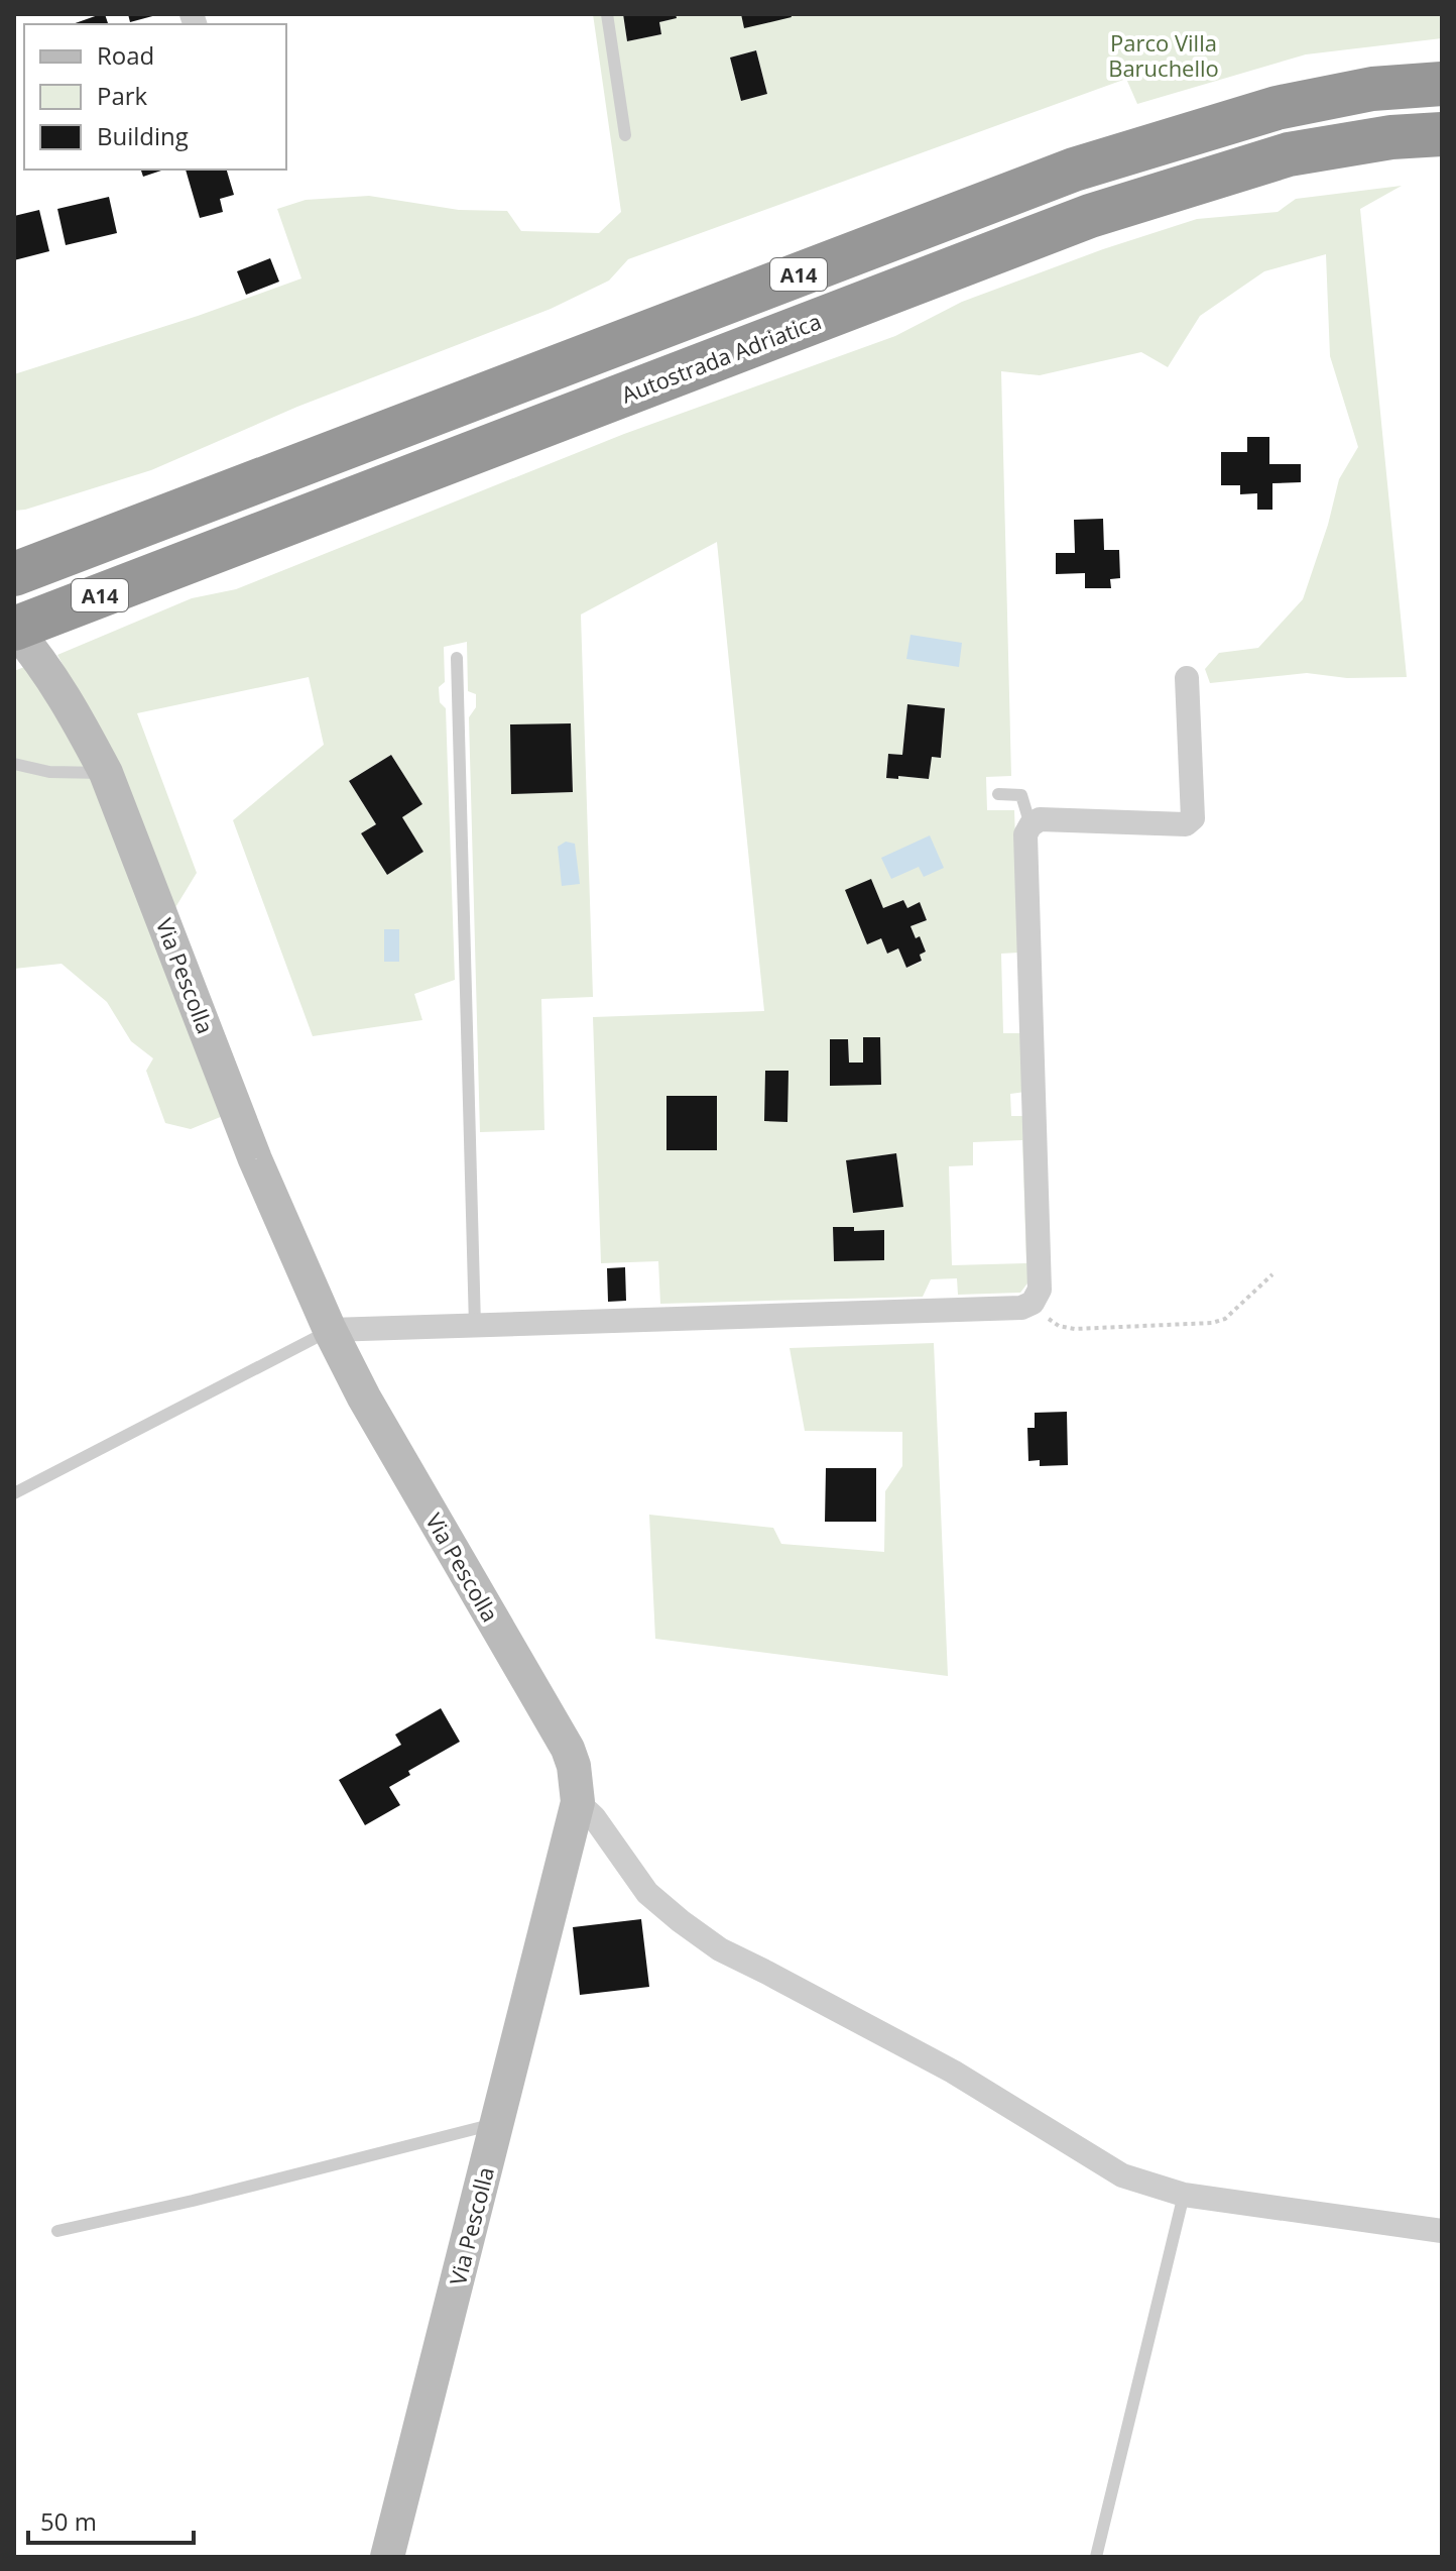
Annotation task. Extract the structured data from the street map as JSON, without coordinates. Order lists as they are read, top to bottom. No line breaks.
{"streets":{"highway":["A14","Autostrada Adriatica"],"street":["Via Pescolla"]},"crossings":[["Autostrada Adriatica","Via Pescolla"]],"parks":["Parco Villa Baruchello"],"legend":["Road","Park","Building"],"scale_bar":"50 m"}
